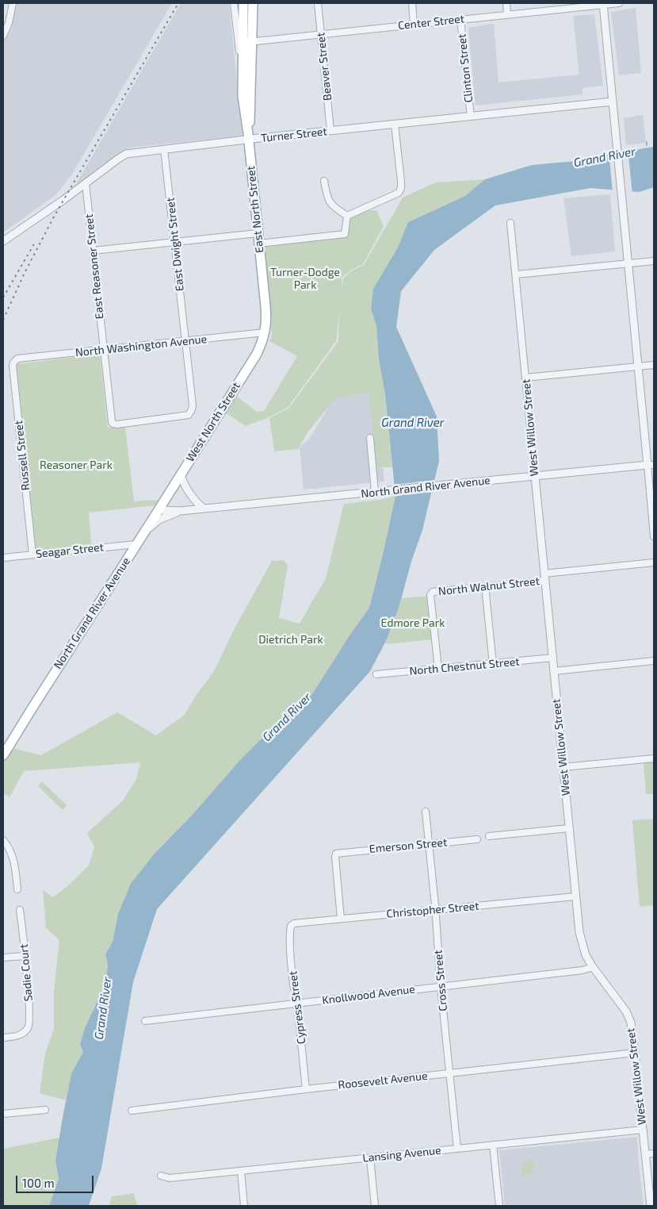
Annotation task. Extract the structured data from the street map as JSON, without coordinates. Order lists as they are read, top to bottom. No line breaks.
{"streets":{"main road":["East North Street","West North Street","North Grand River Avenue"],"street":["Center Street","Beaver Street","Clinton Street","Turner Street","East Dwight Street","East Reasoner Street","North Washington Avenue","West Willow Street","Russell Street","Seagar Street","North Walnut Street","North Chestnut Street","Emerson Street","Christopher Street","Sadie Court","Cross Street","Knollwood Avenue","Cypress Street","Roosevelt Avenue","Lansing Avenue"]},"crossings":[["Center Street","Beaver Street"],["Center Street","Clinton Street"],["Center Street","East North Street"],["Beaver Street","Turner Street"],["Clinton Street","Turner Street"],["Turner Street","East North Street"],["Turner Street","East Dwight Street"],["Turner Street","East Reasoner Street"],["East North Street","North Washington Avenue"],["East North Street","West North Street"],["East Dwight Street","East Reasoner Street"],["East Dwight Street","North Washington Avenue"],["East Reasoner Street","North Washington Avenue"],["North Washington Avenue","West North Street"],["North Washington Avenue","Russell Street"],["West North Street","North Grand River Avenue"],["West Willow Street","North Grand River Avenue"],["West Willow Street","North Walnut Street"],["West Willow Street","North Chestnut Street"],["West Willow Street","Christopher Street"],["West Willow Street","Knollwood Avenue"],["West Willow Street","Roosevelt Avenue"],["West Willow Street","Lansing Avenue"],["Russell Street","Seagar Street"],["North Grand River Avenue","Seagar Street"],["North Walnut Street","North Chestnut Street"],["Emerson Street","Christopher Street"],["Emerson Street","Cross Street"],["Christopher Street","Cross Street"],["Christopher Street","Cypress Street"],["Cross Street","Knollwood Avenue"],["Cross Street","Roosevelt Avenue"],["Cross Street","Lansing Avenue"],["Knollwood Avenue","Cypress Street"],["Cypress Street","Roosevelt Avenue"]],"water":["Grand River"],"parks":["Turner-Dodge Park","Reasoner Park","Edmore Park","Dietrich Park"],"scale_bar":"100 m"}
